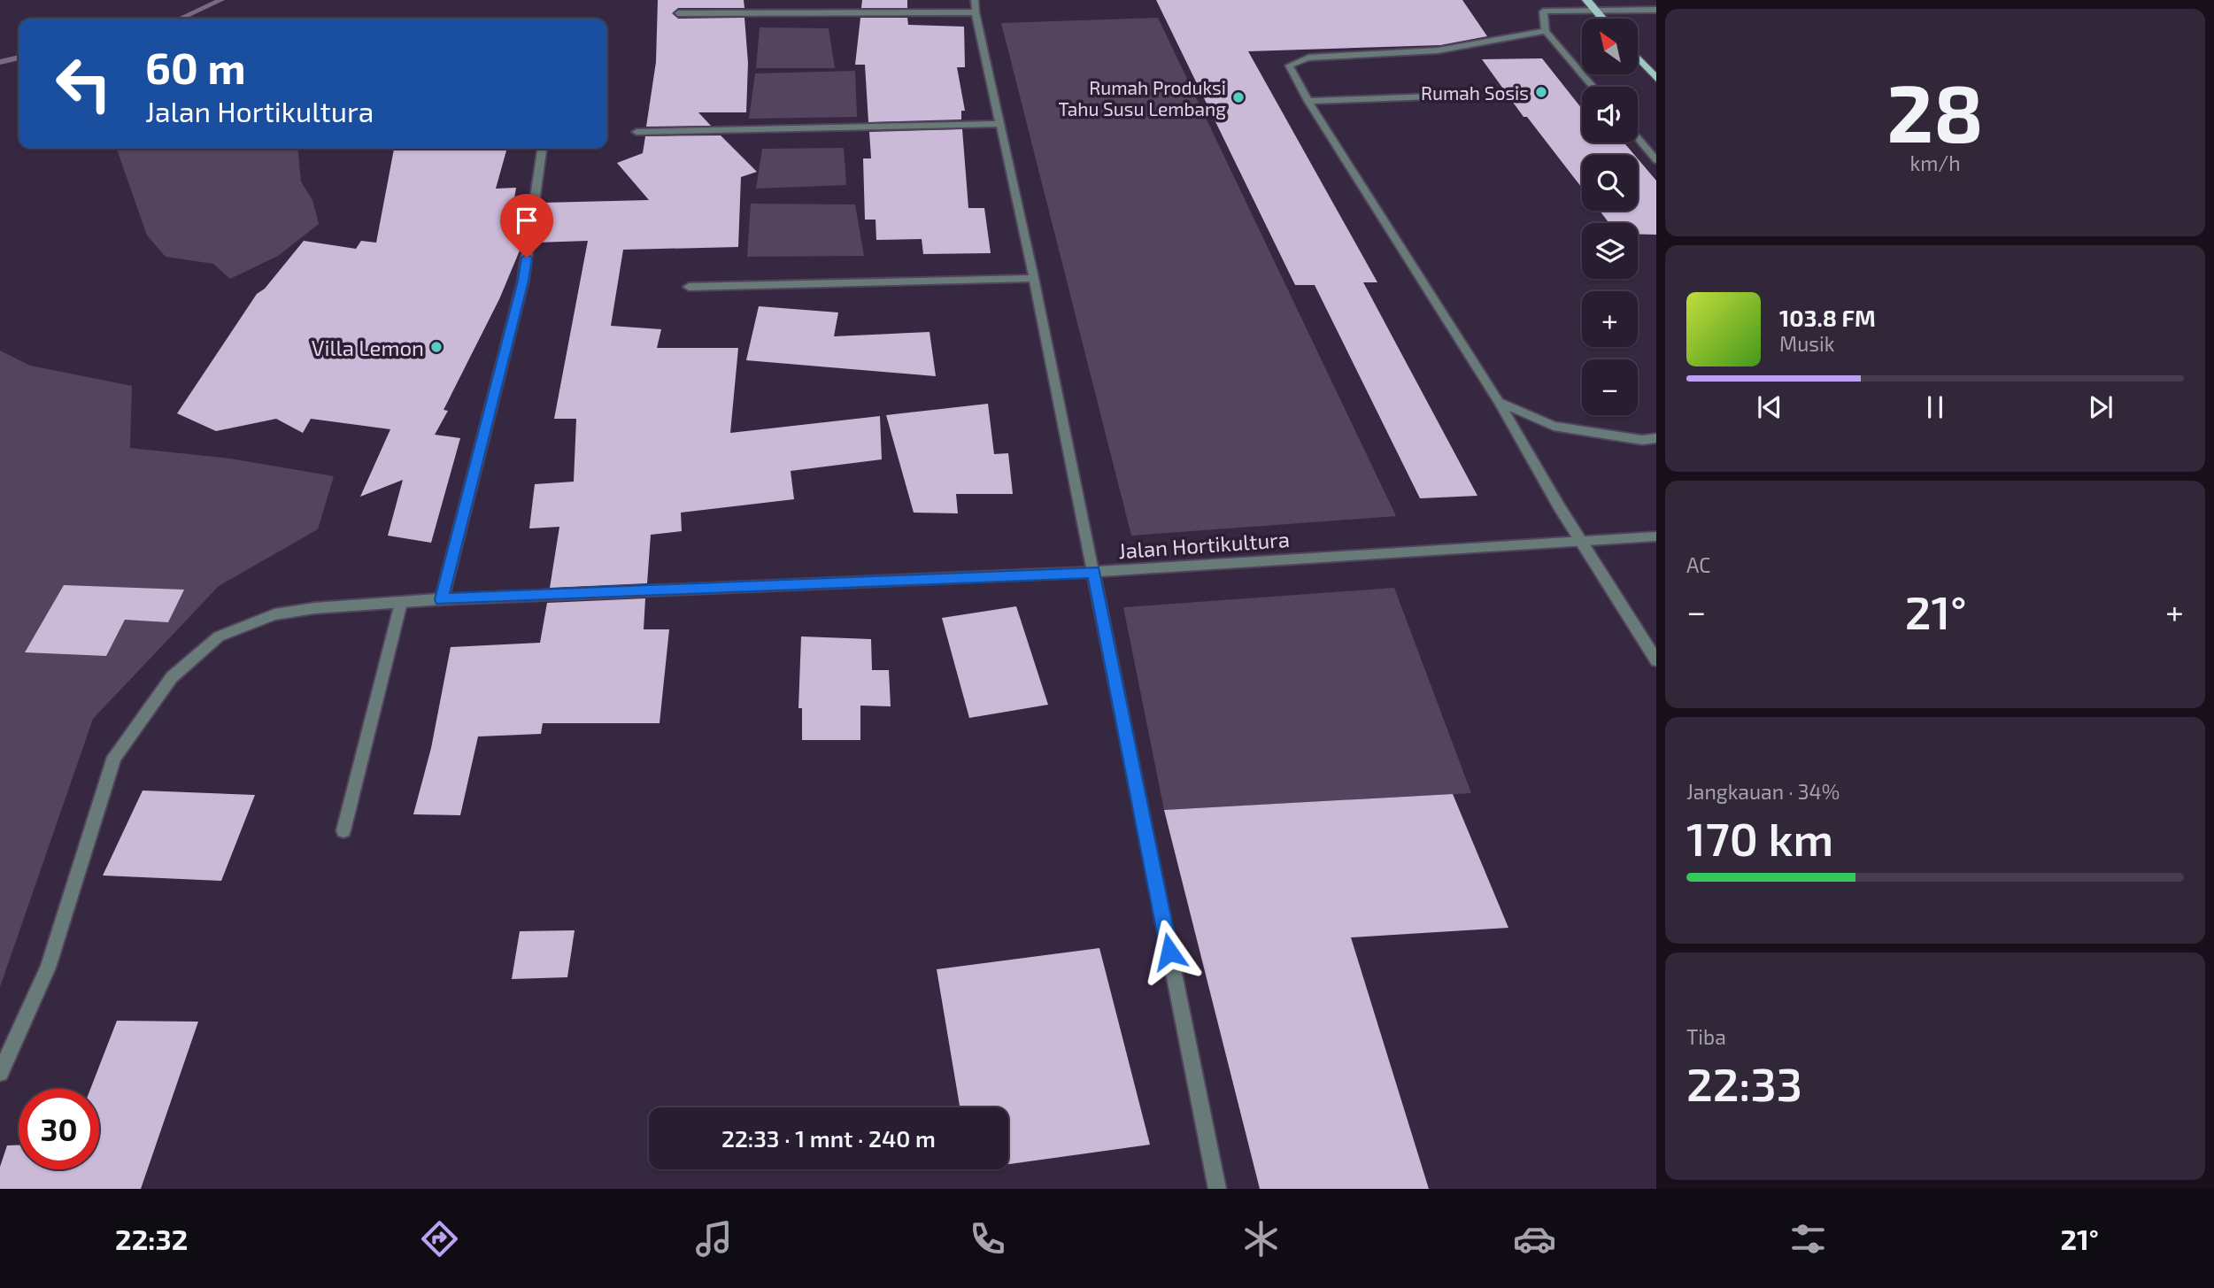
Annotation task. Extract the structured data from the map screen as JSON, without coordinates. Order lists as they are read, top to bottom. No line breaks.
{"streets":{"street":["Jalan Hortikultura"]},"places":["Rumah Sosis","Rumah Produksi Tahu Susu Lembang","Villa Lemon"],"north":"top left","page":{"tile":[["28","km/h"],"AC",["Jangkauan · 34%","170 km"],["Tiba","22:33"]],"map_buttons":["+","−"],"turn":["60 m","Jalan Hortikultura"],"song":["103.8 FM","Musik"],"heat":["−","21°","+"],"limit":"30","trip":"22:33 · 1 mnt · 240 m","tabs":["22:32","21°"]}}
